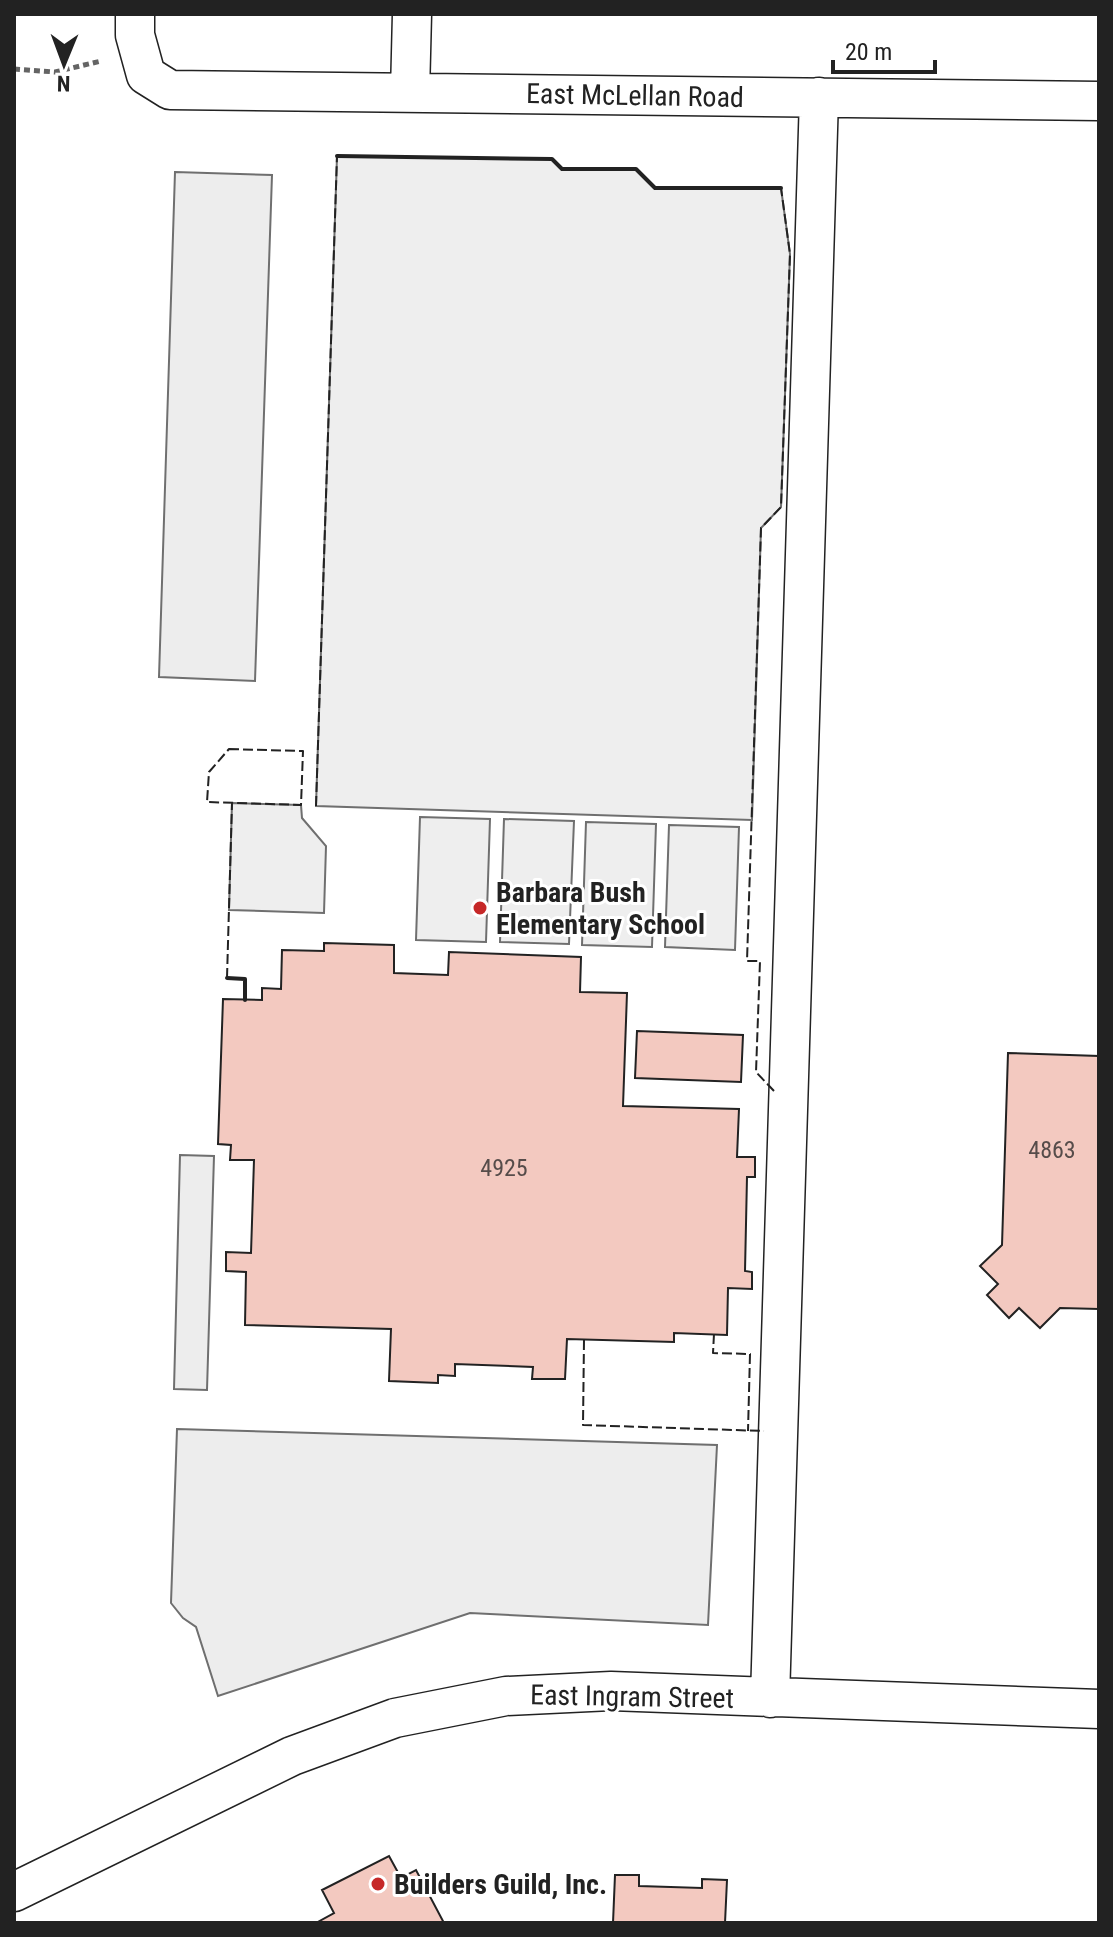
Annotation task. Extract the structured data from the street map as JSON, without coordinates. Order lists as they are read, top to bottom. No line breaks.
{"streets":{"street":["East McLellan Road","East Ingram Street"]},"places":["Barbara Bush Elementary School","Builders Guild, Inc."],"house_numbers":["4863","4925"],"scale_bar":"20 m","north":"bottom"}
